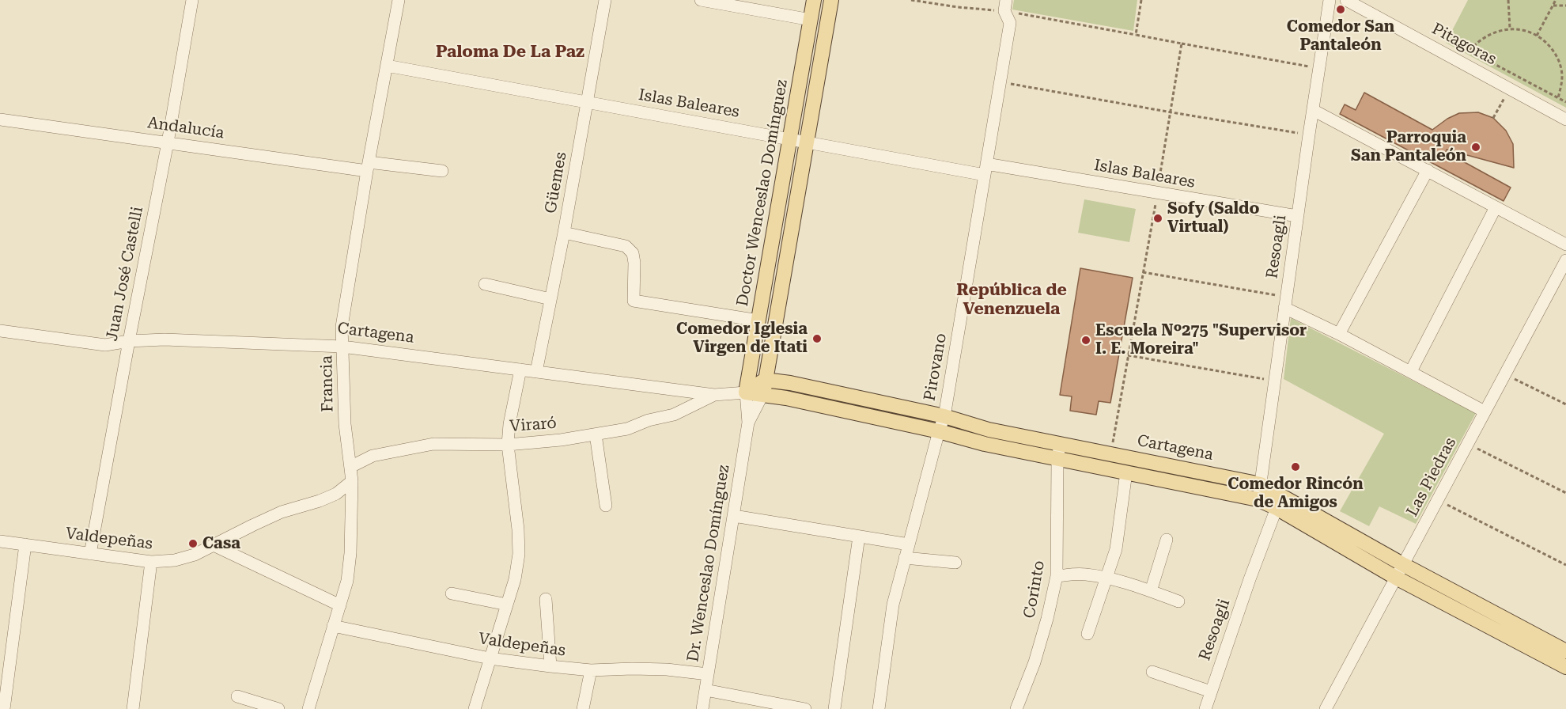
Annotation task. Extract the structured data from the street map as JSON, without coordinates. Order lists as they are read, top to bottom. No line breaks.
{"streets":{"main road":["Doctor Wenceslao Domínguez","Cartagena"],"street":["Pitagoras","Islas Baleares","Andalucía","Güemes","Resoagli","Juan José Castelli","Pirovano","Francia","Viraró","Las Piedras","Valdepeñas","Dr. Wenceslao Domínguez","Corinto"]},"crossings":[["Islas Baleares","Güemes"],["Islas Baleares","Doctor Wenceslao Domínguez"],["Islas Baleares","Resoagli"],["Islas Baleares","Pirovano"],["Islas Baleares","Francia"],["Andalucía","Juan José Castelli"],["Andalucía","Francia"],["Güemes","Cartagena"],["Doctor Wenceslao Domínguez","Cartagena"],["Doctor Wenceslao Domínguez","Dr. Wenceslao Domínguez"],["Resoagli","Cartagena"],["Juan José Castelli","Cartagena"],["Juan José Castelli","Valdepeñas"],["Cartagena","Pirovano"],["Cartagena","Francia"],["Cartagena","Viraró"],["Cartagena","Las Piedras"],["Cartagena","Dr. Wenceslao Domínguez"],["Cartagena","Corinto"],["Francia","Viraró"],["Francia","Valdepeñas"],["Valdepeñas","Dr. Wenceslao Domínguez"]],"districts":["Paloma De La Paz","República de Venenzuela"],"places":["Comedor San Pantaleón","Parroquia San Pantaleón","Sofy (Saldo Virtual)","Comedor Iglesia Virgen de Itati","Escuela Nº275 \"Supervisor I. E. Moreira\"","Comedor Rincón de Amigos","Casa"]}
